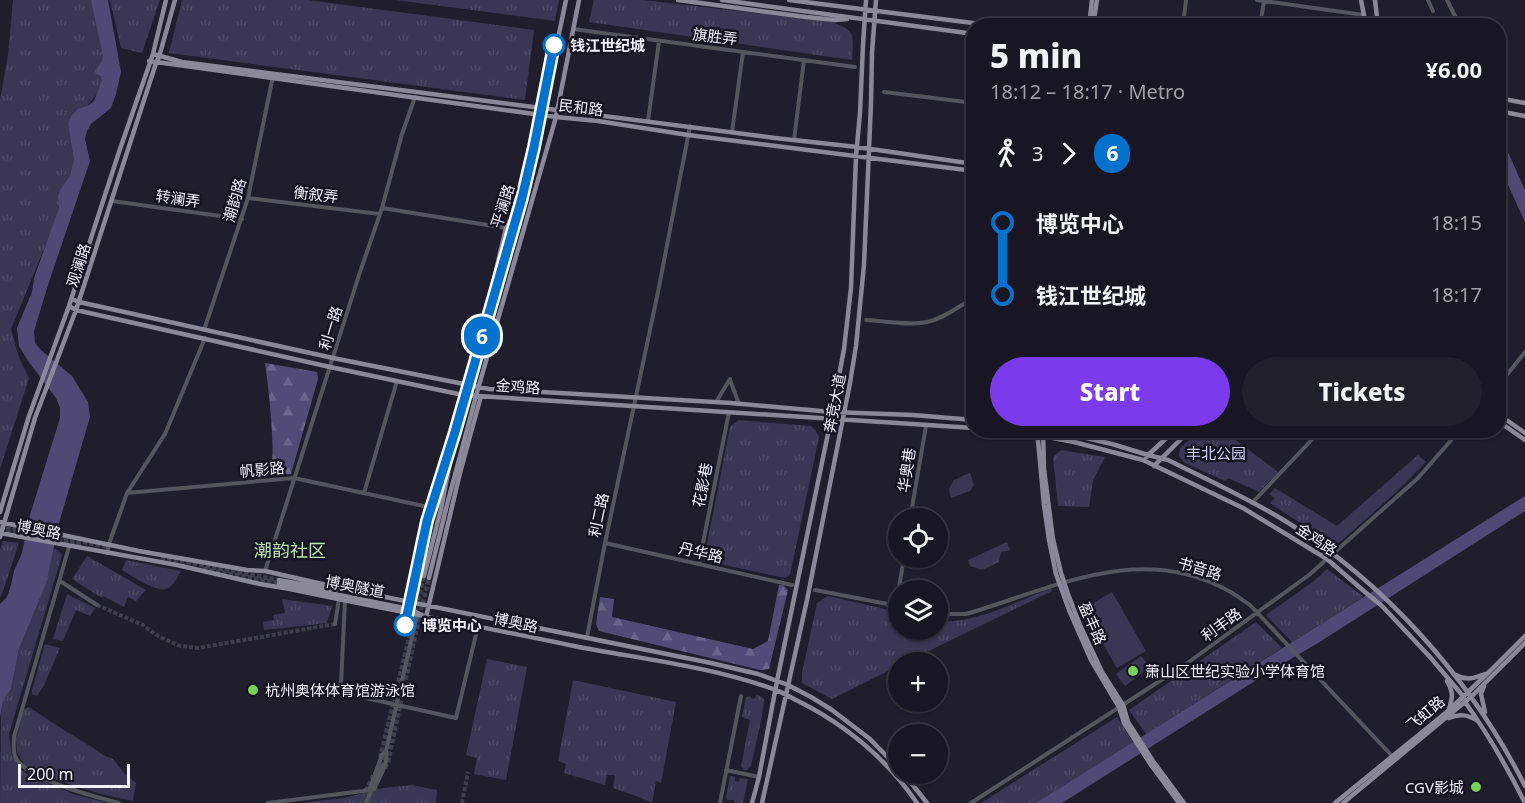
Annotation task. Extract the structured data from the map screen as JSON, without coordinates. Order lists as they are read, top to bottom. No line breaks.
{"streets":{"main road":["民和路","平澜路","观澜路","金鸡路","奔竞大道","博奥路","博奥隧道","盈丰路","飞虹路"],"street":["旗胜弄","衡叙弄","转澜弄","潮韵路","利一路","帆影路","华奥巷","花影巷","利二路","丹华路","书音路","利丰路"]},"crossings":[["旗胜弄","平澜路"],["民和路","潮韵路"],["民和路","平澜路"],["民和路","观澜路"],["民和路","利一路"],["民和路","奔竞大道"],["民和路","利二路"],["衡叙弄","潮韵路"],["衡叙弄","利一路"],["转澜弄","潮韵路"],["转澜弄","观澜路"],["潮韵路","金鸡路"],["平澜路","金鸡路"],["观澜路","金鸡路"],["观澜路","博奥路"],["利一路","金鸡路"],["利一路","帆影路"],["利一路","博奥路"],["金鸡路","奔竞大道"],["金鸡路","华奥巷"],["金鸡路","花影巷"],["金鸡路","利二路"],["金鸡路","利丰路"],["金鸡路","飞虹路"],["奔竞大道","博奥路"],["花影巷","丹华路"],["利二路","博奥路"],["利二路","丹华路"],["博奥路","博奥隧道"],["书音路","盈丰路"],["书音路","利丰路"],["书音路","飞虹路"],["盈丰路","利丰路"]],"districts":["潮韵社区"],"parks":["丰北公园"],"places":["钱江世纪城","博览中心","萧山区世纪实验小学体育馆","杭州奥体体育馆游泳馆","CGV影城"],"lines":["metro line 6"],"scale_bar":"200 m","page":{"on_map":"6","heading":["5 min","18:12 – 18:17 · Metro","¥6.00"],"legs":["3","6"],"list":[{"name":"博览中心","value":"18:15"},{"name":"钱江世纪城","value":"18:17"}],"buttons":["Start","Tickets"],"map_buttons":["+","−"],"scale":"200 m"}}
